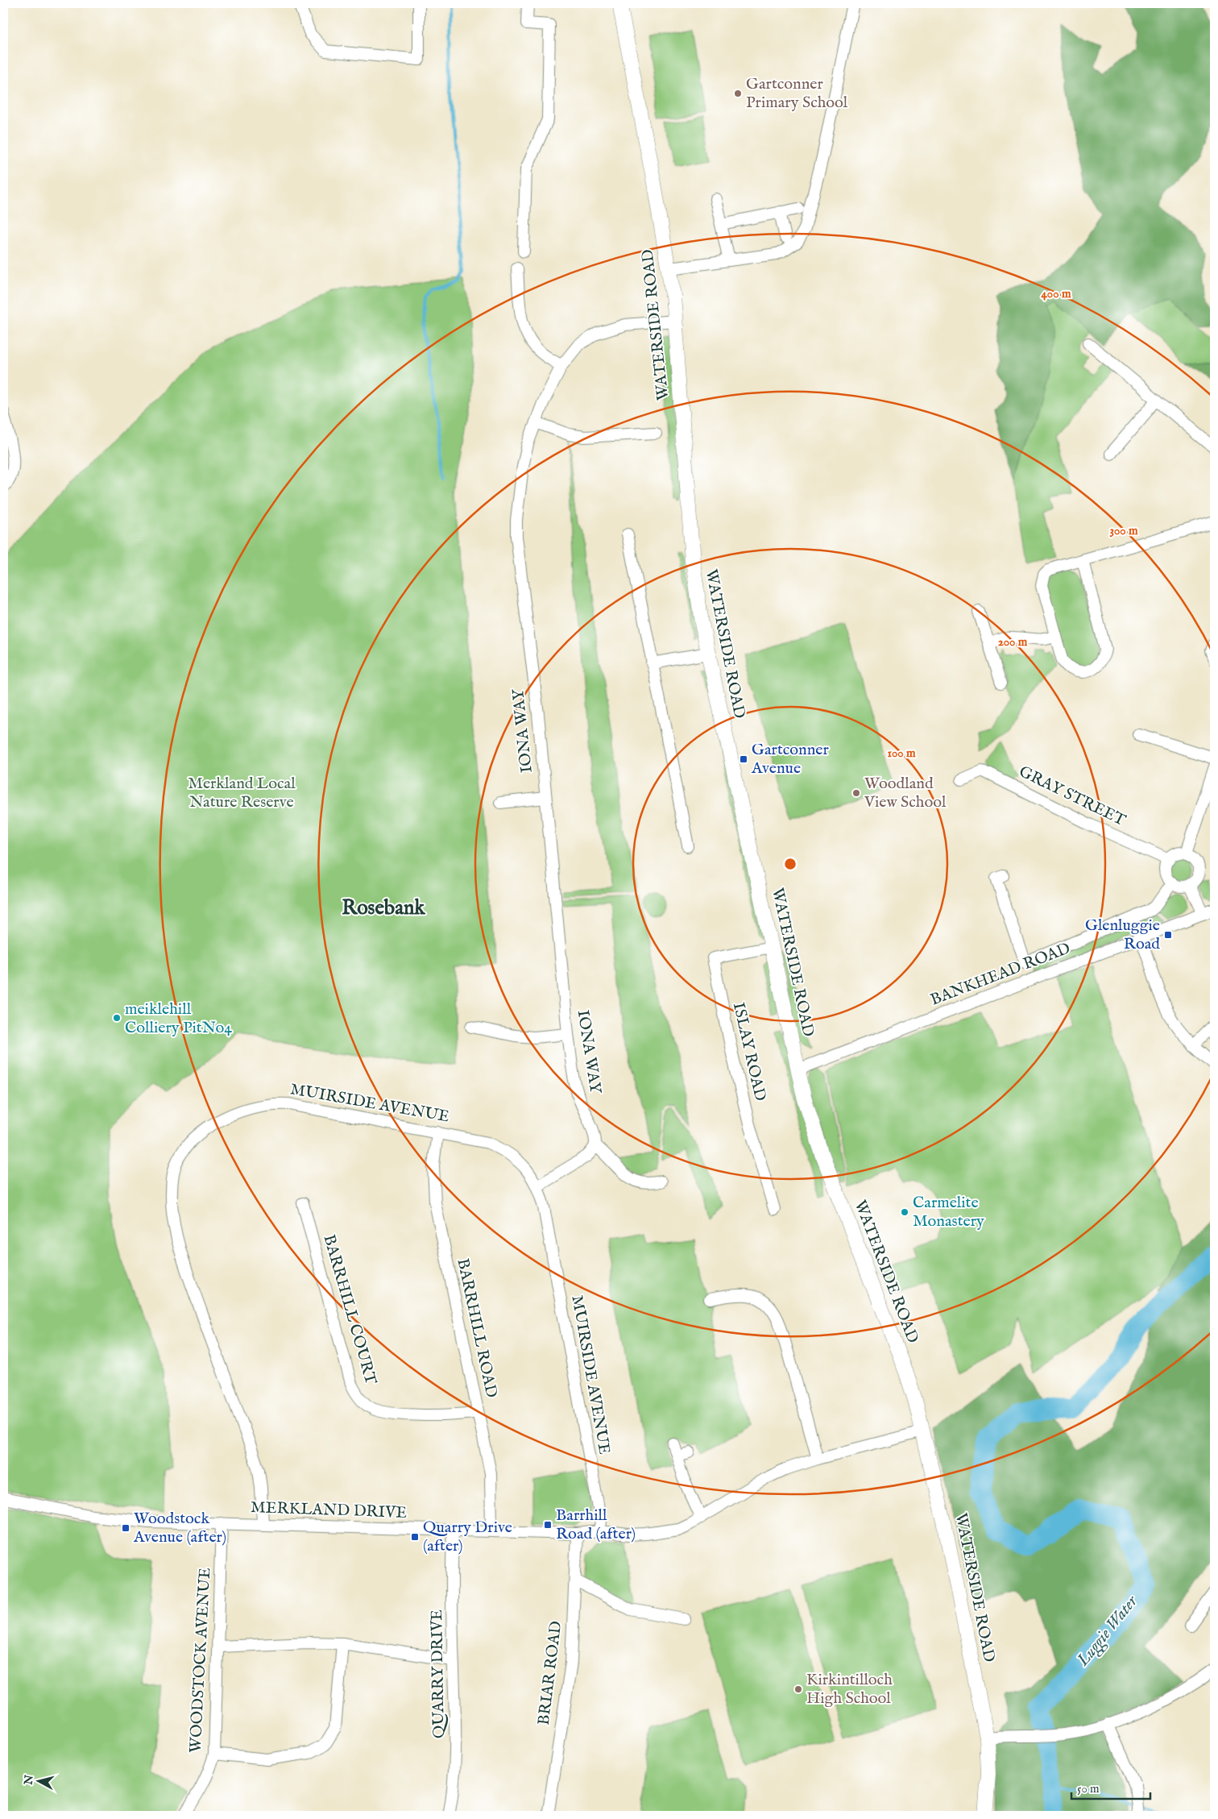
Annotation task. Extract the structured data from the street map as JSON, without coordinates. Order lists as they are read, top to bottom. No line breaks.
{"streets":{"main road":["WATERSIDE ROAD"],"street":["IONA WAY","GRAY STREET","BANKHEAD ROAD","ISLAY ROAD","MUIRSIDE AVENUE","BARRHILL COURT","BARRHILL ROAD","MERKLAND DRIVE","WOODSTOCK AVENUE","BRIAR ROAD","QUARRY DRIVE"]},"crossings":[["WATERSIDE ROAD","IONA WAY"],["WATERSIDE ROAD","BANKHEAD ROAD"],["WATERSIDE ROAD","ISLAY ROAD"],["WATERSIDE ROAD","MERKLAND DRIVE"],["MUIRSIDE AVENUE","BARRHILL ROAD"],["MUIRSIDE AVENUE","MERKLAND DRIVE"],["BARRHILL COURT","BARRHILL ROAD"],["BARRHILL ROAD","MERKLAND DRIVE"],["MERKLAND DRIVE","WOODSTOCK AVENUE"],["MERKLAND DRIVE","BRIAR ROAD"],["MERKLAND DRIVE","QUARRY DRIVE"]],"districts":["Rosebank"],"water":["Luggie Water"],"parks":["Merkland Local Nature Reserve"],"places":{"other":["Gartconner Primary School","Woodland View School","meiklehill Colliery PitNo4","Carmelite Monastery","Kirkintilloch High School"],"transit":["Gartconner Avenue","Glenluggie Road","Barrhill Road (after)","Woodstock Avenue (after)","Quarry Drive (after)"]},"scale_bar":"50 m","north":"left","rings":["400 m","300 m","200 m","100 m"]}
